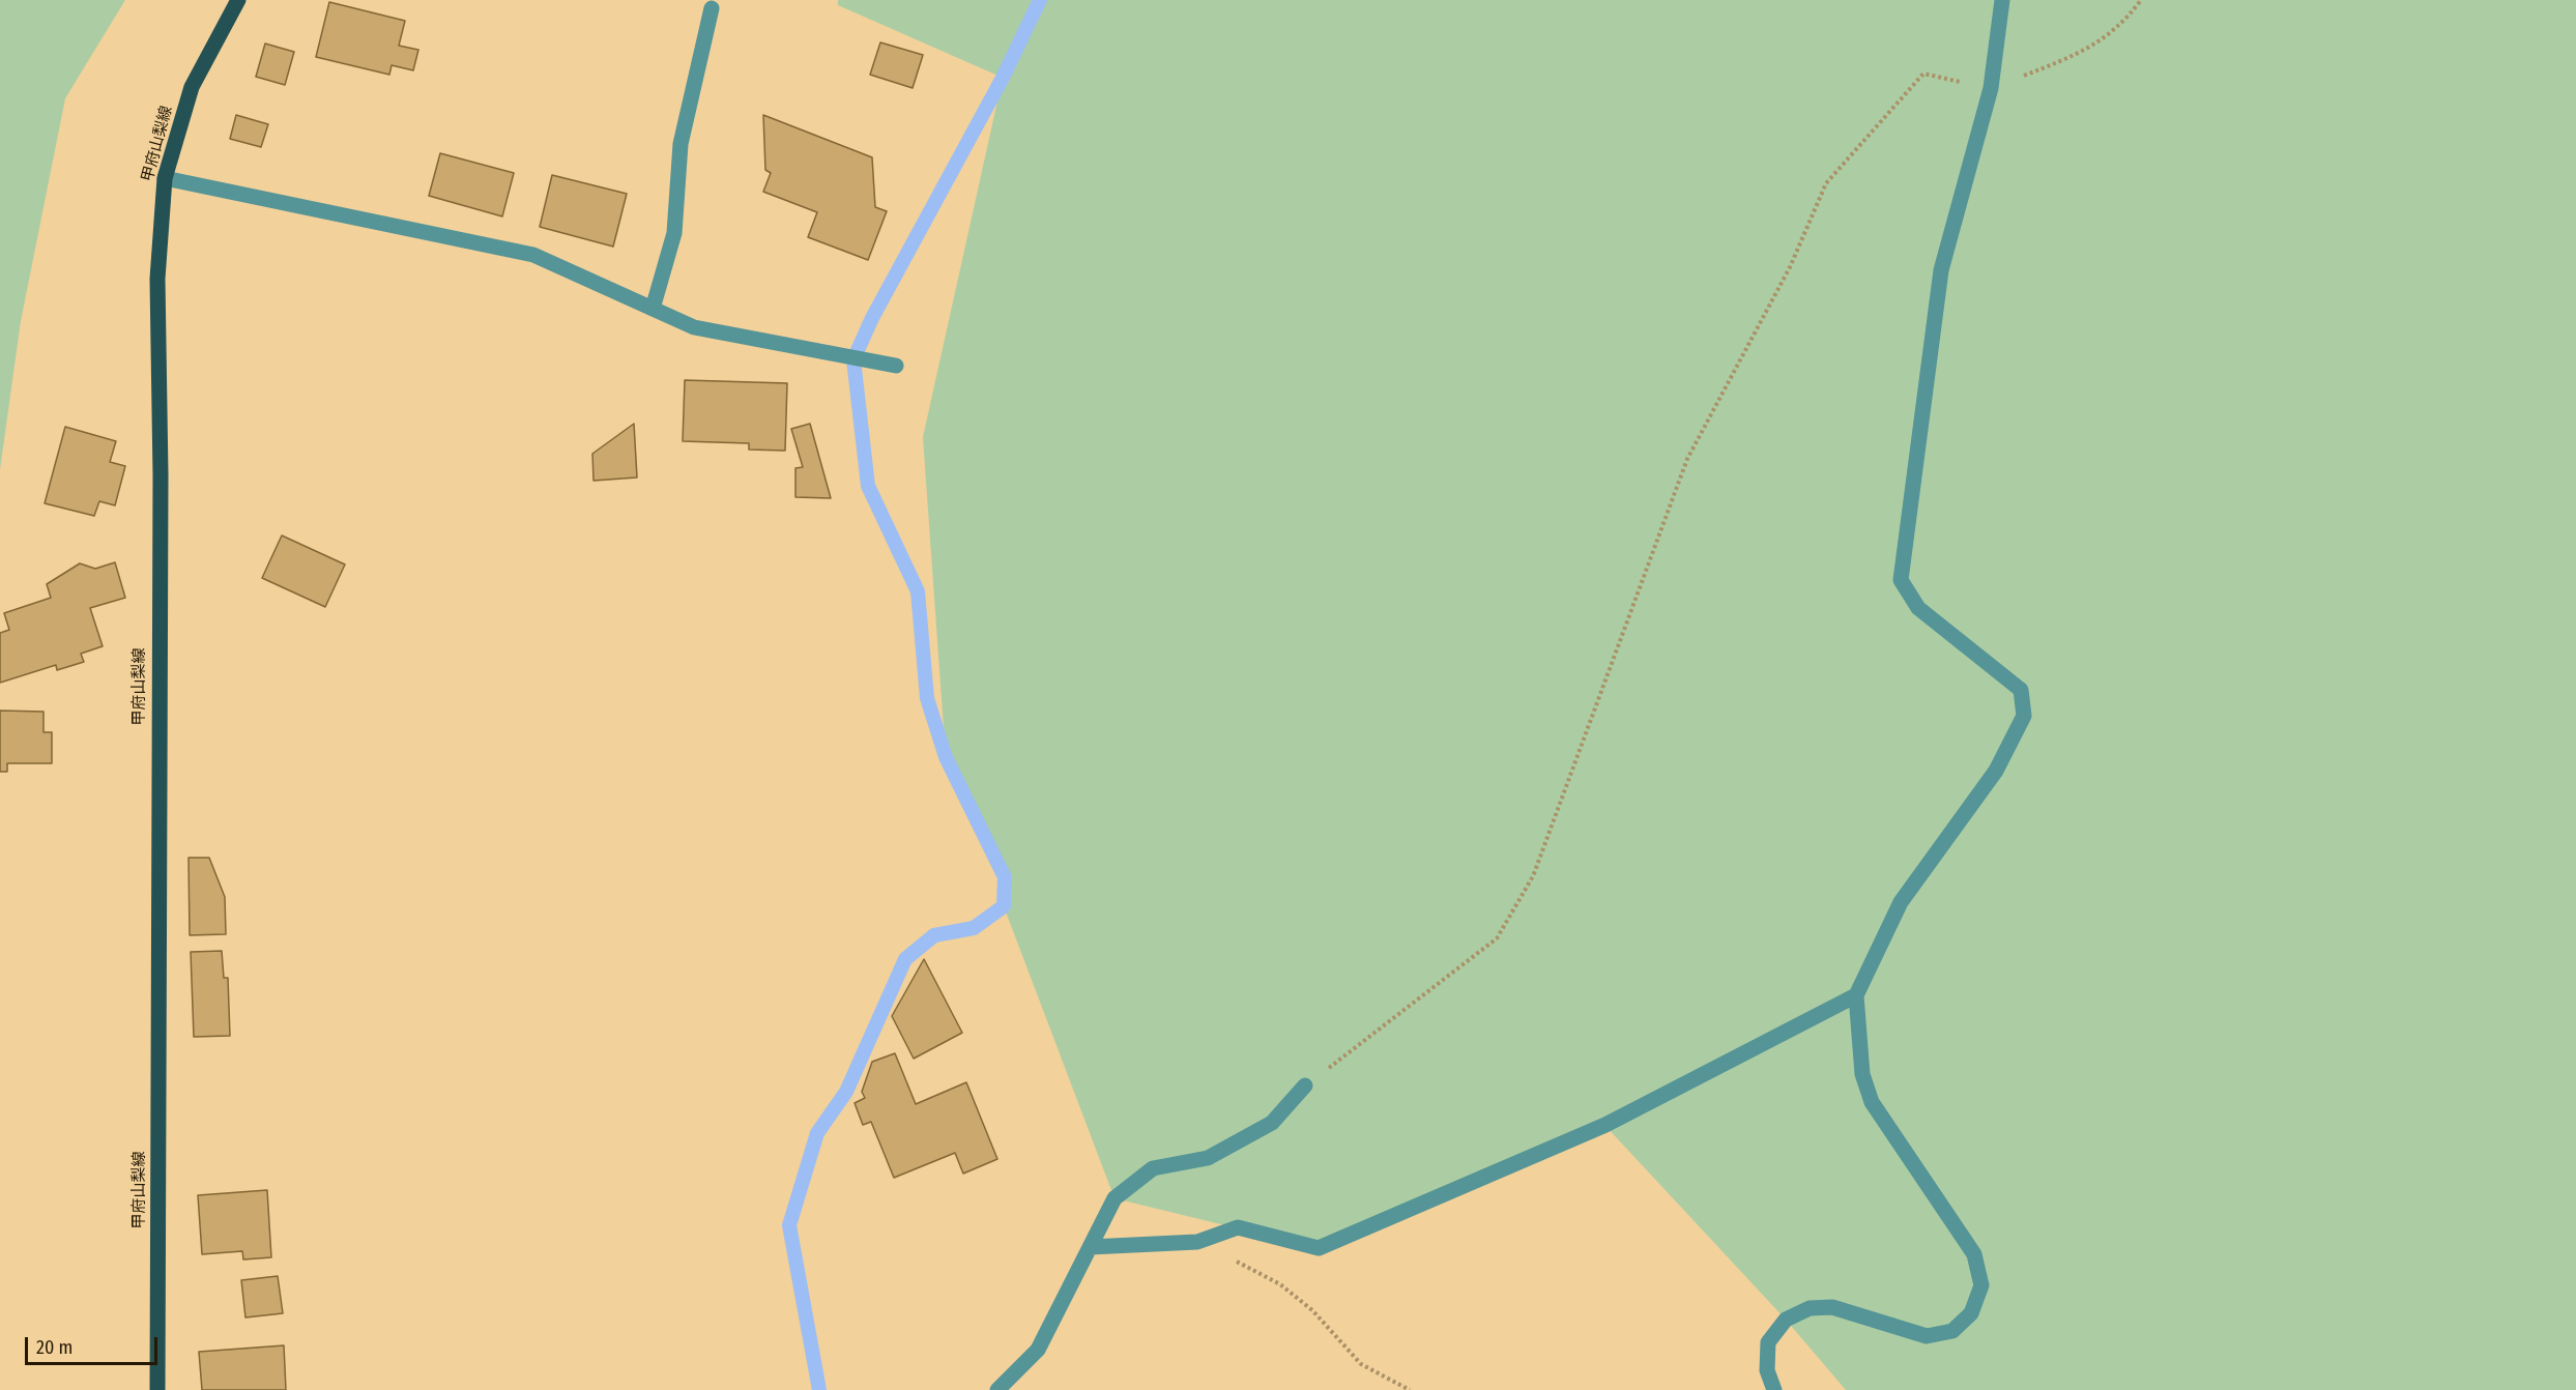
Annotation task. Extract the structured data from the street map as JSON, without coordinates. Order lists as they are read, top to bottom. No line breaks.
{"streets":{"main road":["甲府山梨線"]},"scale_bar":"20 m"}
